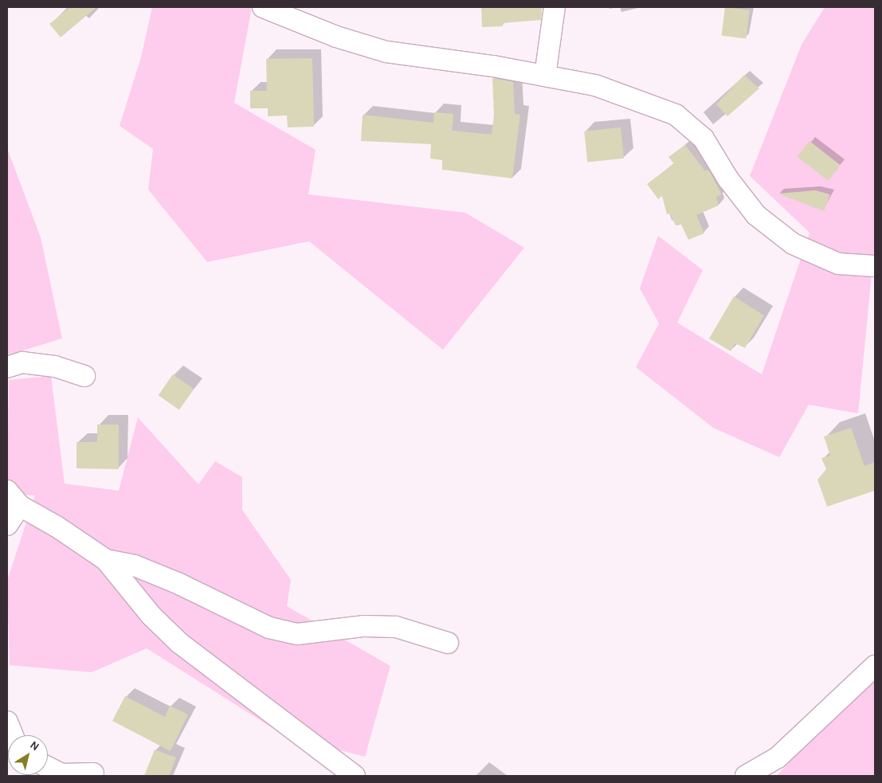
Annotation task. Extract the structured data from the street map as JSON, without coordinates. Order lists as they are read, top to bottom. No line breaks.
{"north":"top right"}
